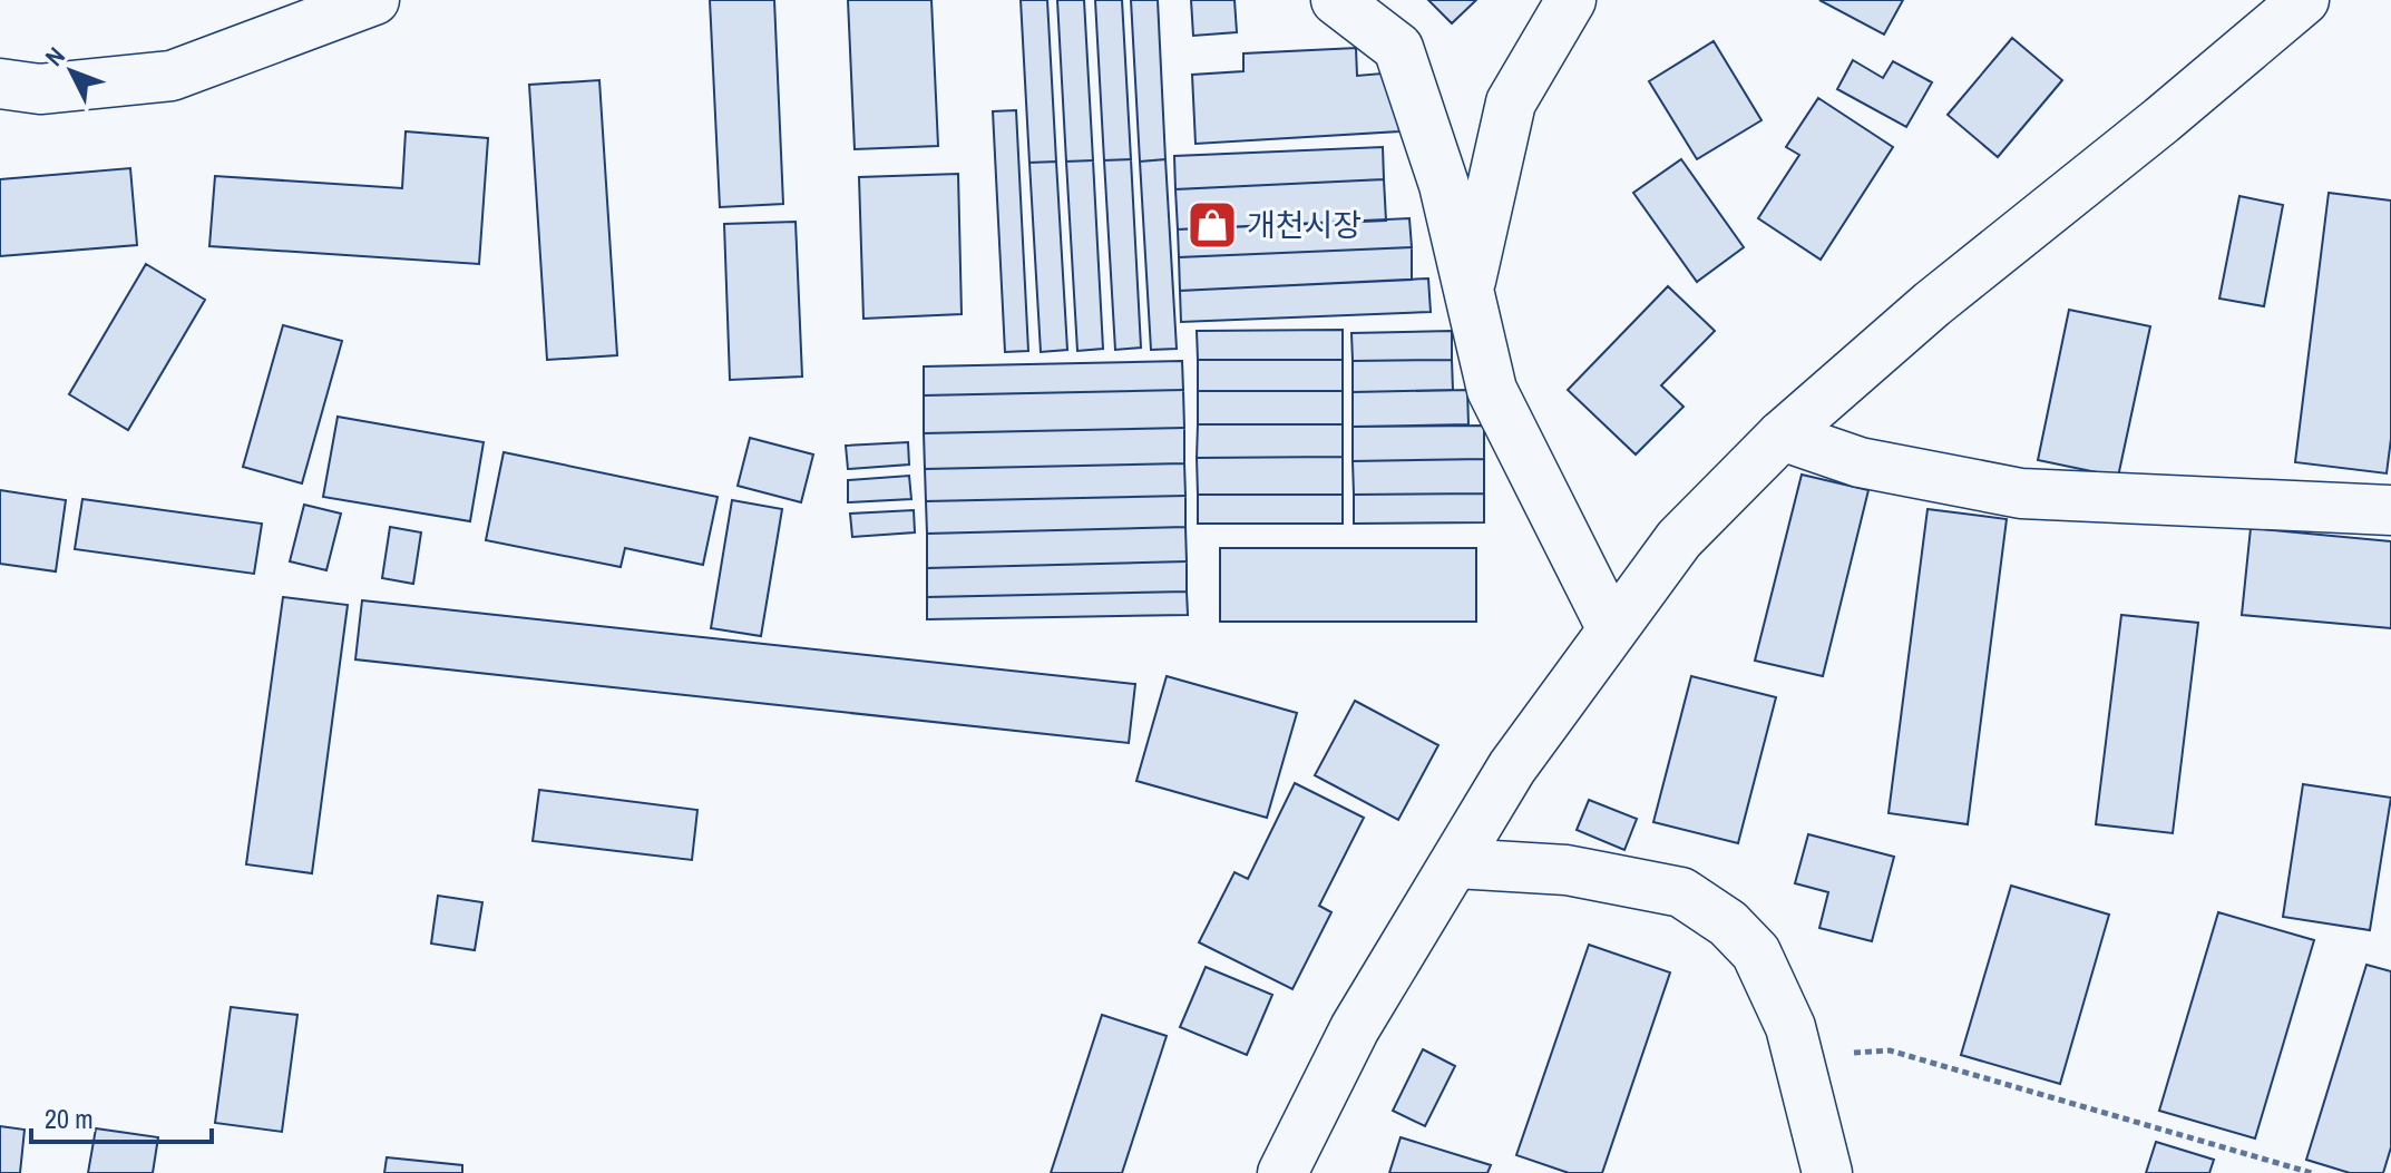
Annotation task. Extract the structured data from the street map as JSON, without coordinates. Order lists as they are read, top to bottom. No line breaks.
{"places":{"shop":["개천시장"]},"scale_bar":"20 m","north":"top left"}
